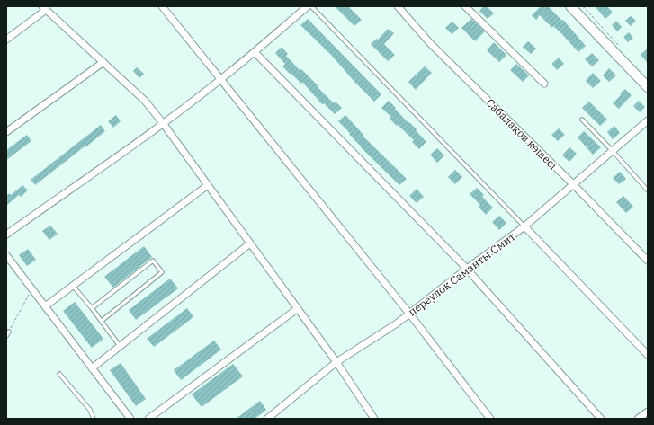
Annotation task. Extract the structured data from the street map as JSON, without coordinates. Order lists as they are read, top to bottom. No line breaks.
{"streets":{"street":["Сабалақов көшесі","переулок Саманты Смит"]},"crossings":[["Сабалақов көшесі","переулок Саманты Смит"]]}
